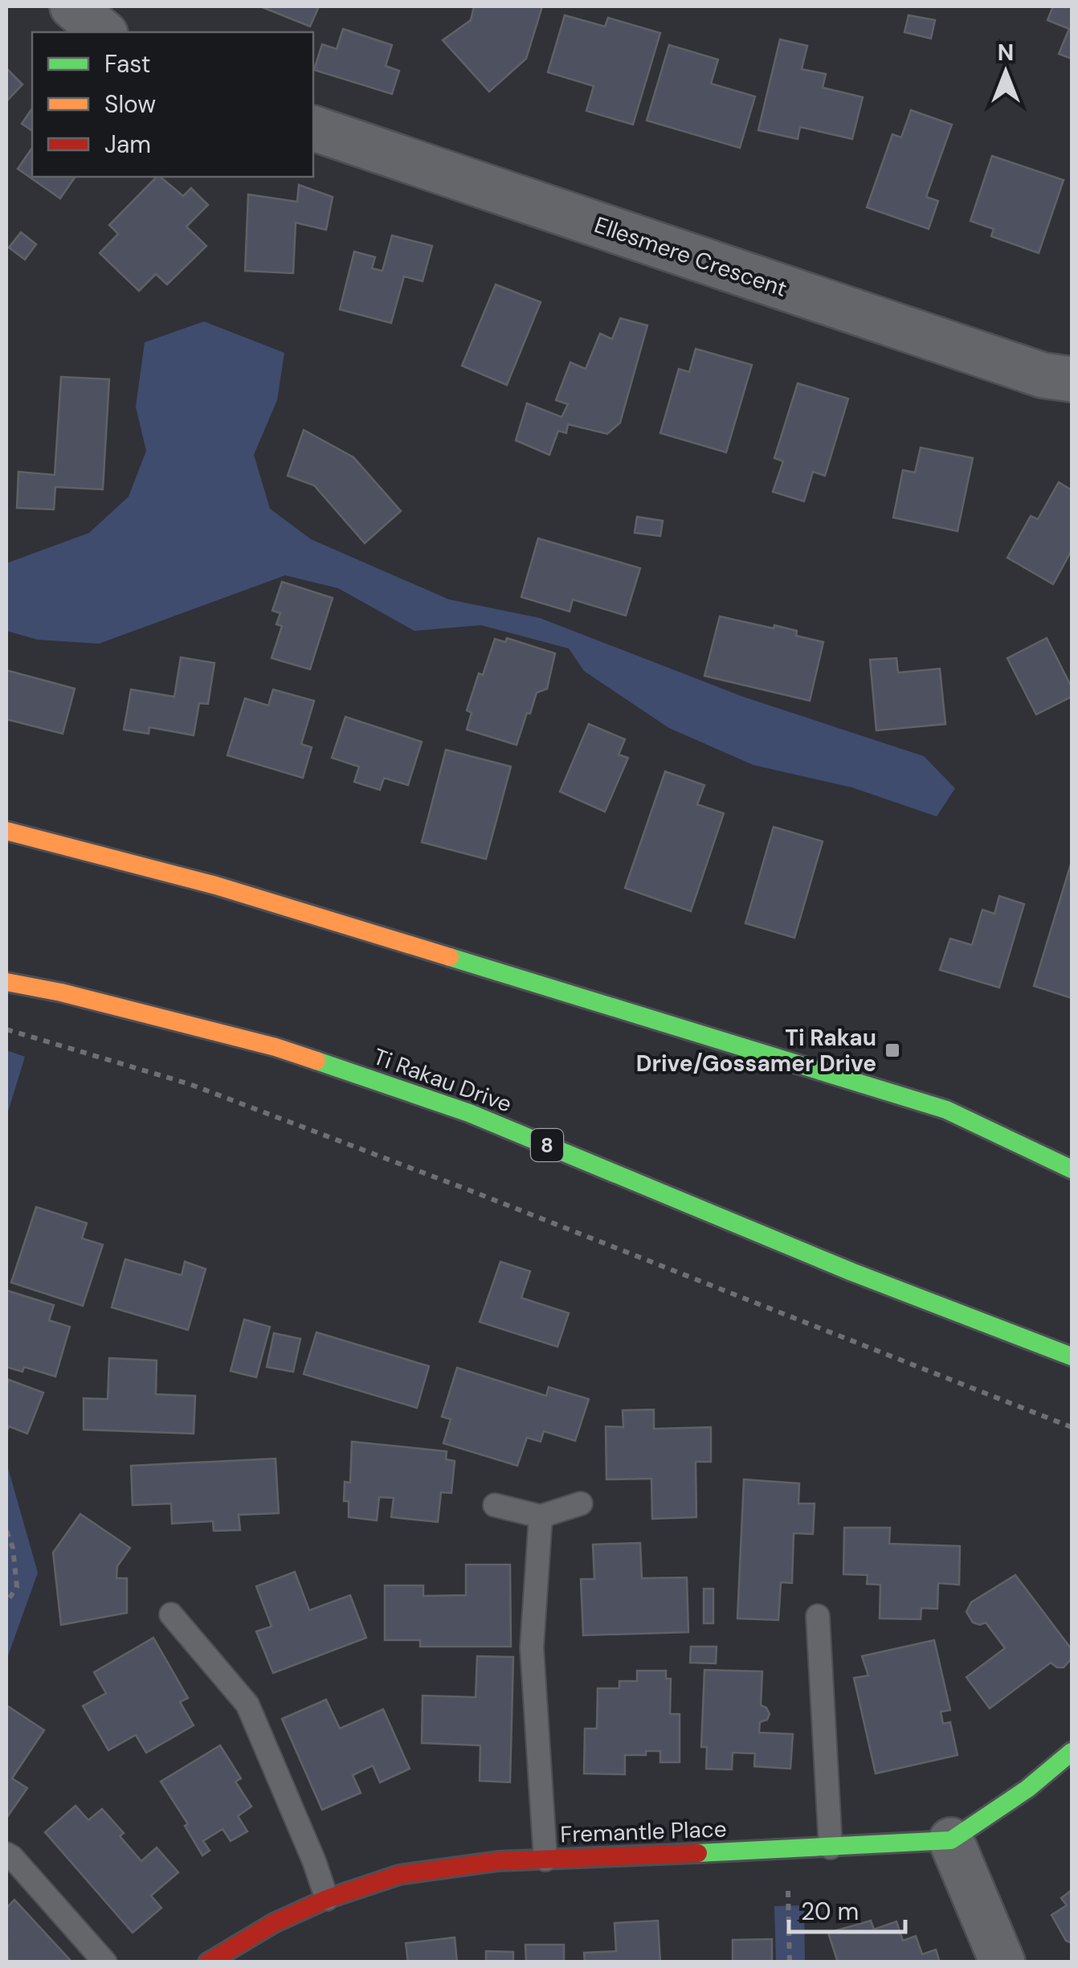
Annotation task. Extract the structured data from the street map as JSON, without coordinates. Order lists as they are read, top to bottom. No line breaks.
{"streets":{"main road":["Ti Rakau Drive","8","Fremantle Place"],"street":["Ellesmere Crescent"]},"places":{"transit":["Ti Rakau Drive/Gossamer Drive"]},"legend":["Fast","Slow","Jam"],"scale_bar":"20 m","north":"top"}
